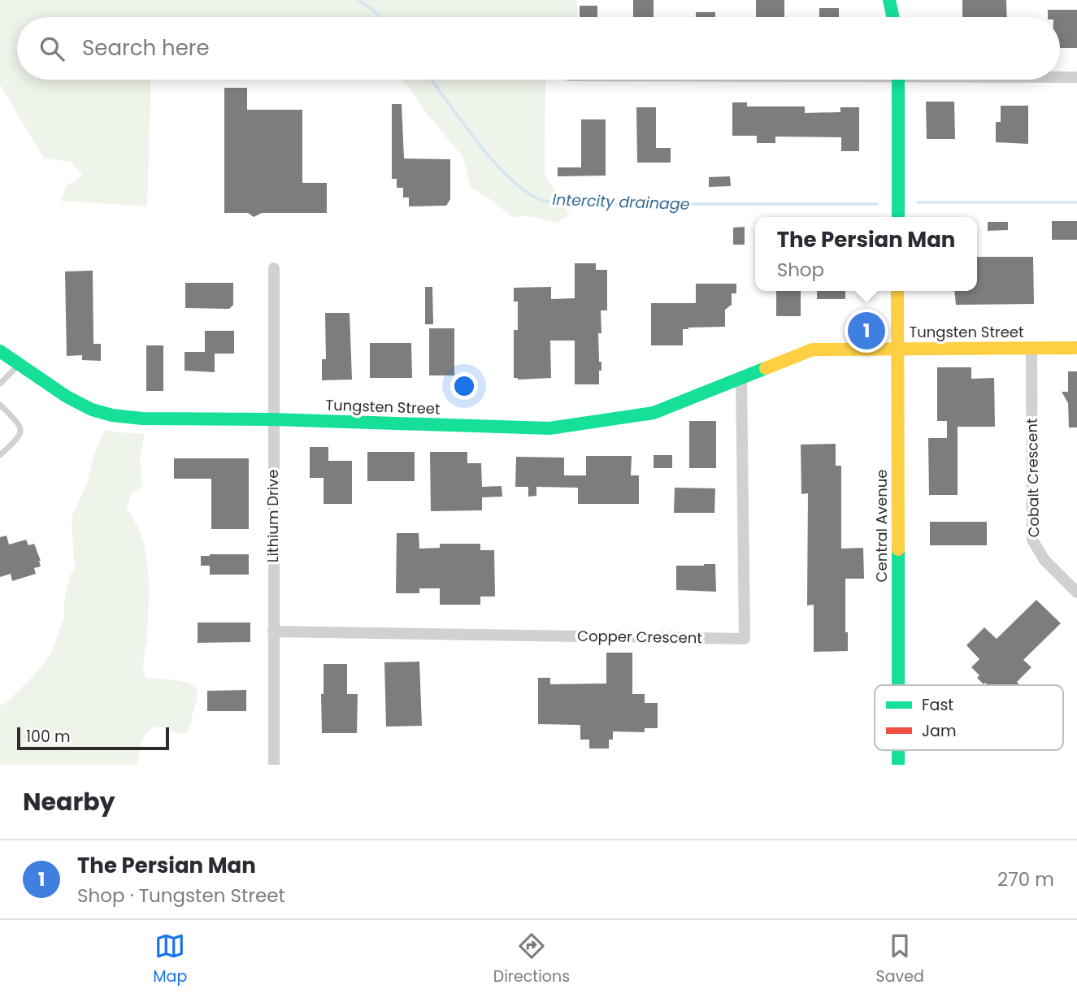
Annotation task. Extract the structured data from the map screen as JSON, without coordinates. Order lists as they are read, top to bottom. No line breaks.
{"streets":{"street":["Tungsten Street","Cobalt Crescent","Lithium Drive","Central Avenue","Copper Crescent"]},"crossings":[["Tungsten Street","Cobalt Crescent"],["Tungsten Street","Lithium Drive"],["Tungsten Street","Central Avenue"],["Tungsten Street","Copper Crescent"],["Lithium Drive","Copper Crescent"]],"water":["Intercity drainage"],"legend":["Fast","Jam"],"scale_bar":"100 m","page":{"search":"Search here","popup":["The Persian Man","Shop"],"pins":"1","scale":"100 m","heading":"Nearby","list":[{"mark":"1","name":"The Persian Man","note":"Shop · Tungsten Street","value":"270 m"}],"nav":["Map","Directions","Saved"]}}
